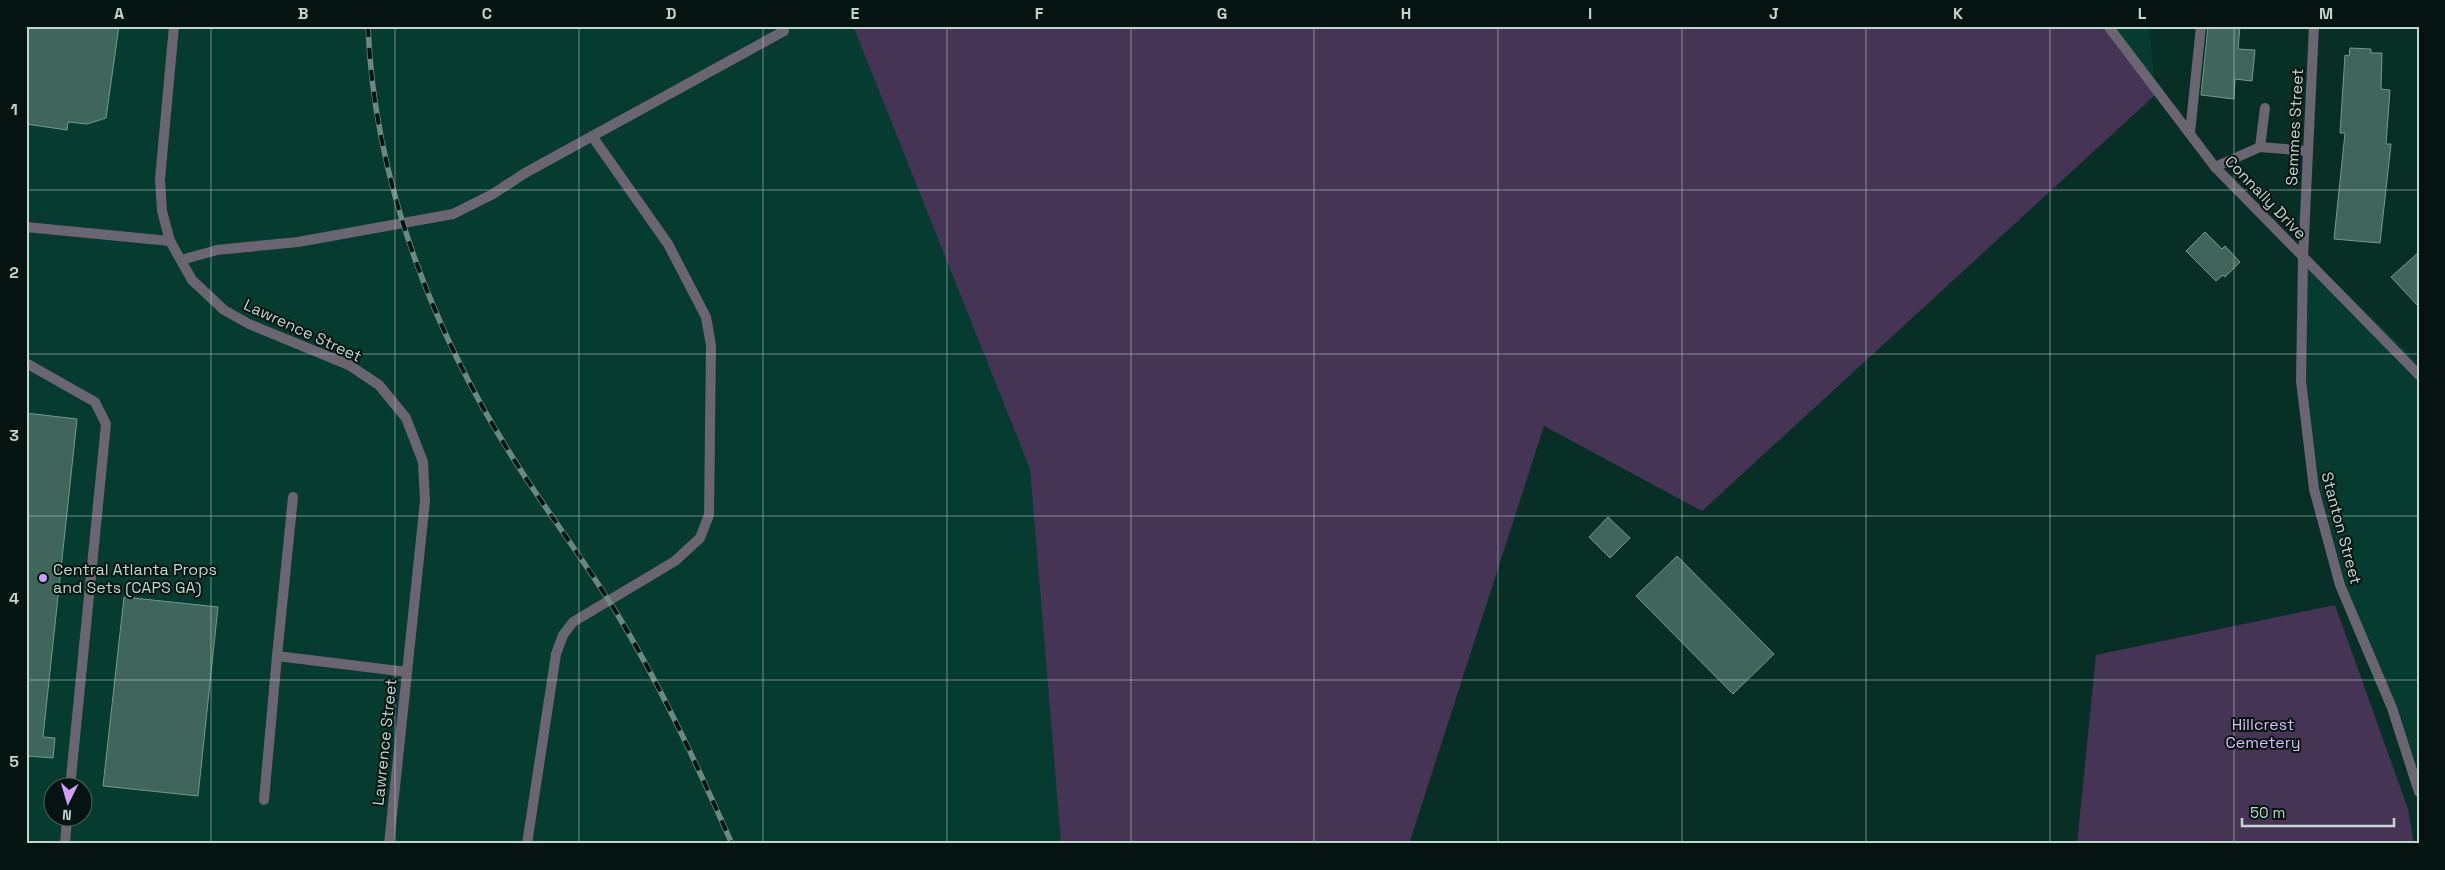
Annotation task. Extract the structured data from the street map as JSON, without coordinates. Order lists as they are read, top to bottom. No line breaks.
{"streets":{"street":["Semmes Street","Connally Drive","Lawrence Street","Stanton Street"]},"crossings":[["Semmes Street","Connally Drive"],["Semmes Street","Stanton Street"],["Connally Drive","Stanton Street"]],"parks":["Hillcrest Cemetery"],"places":["Central Atlanta Props and Sets (CAPS GA)"],"scale_bar":"50 m","north":"bottom","grid":{"columns":["A","B","C","D","E","F","G","H","I","J","K","L","M"],"rows":["1","2","3","4","5"]}}
